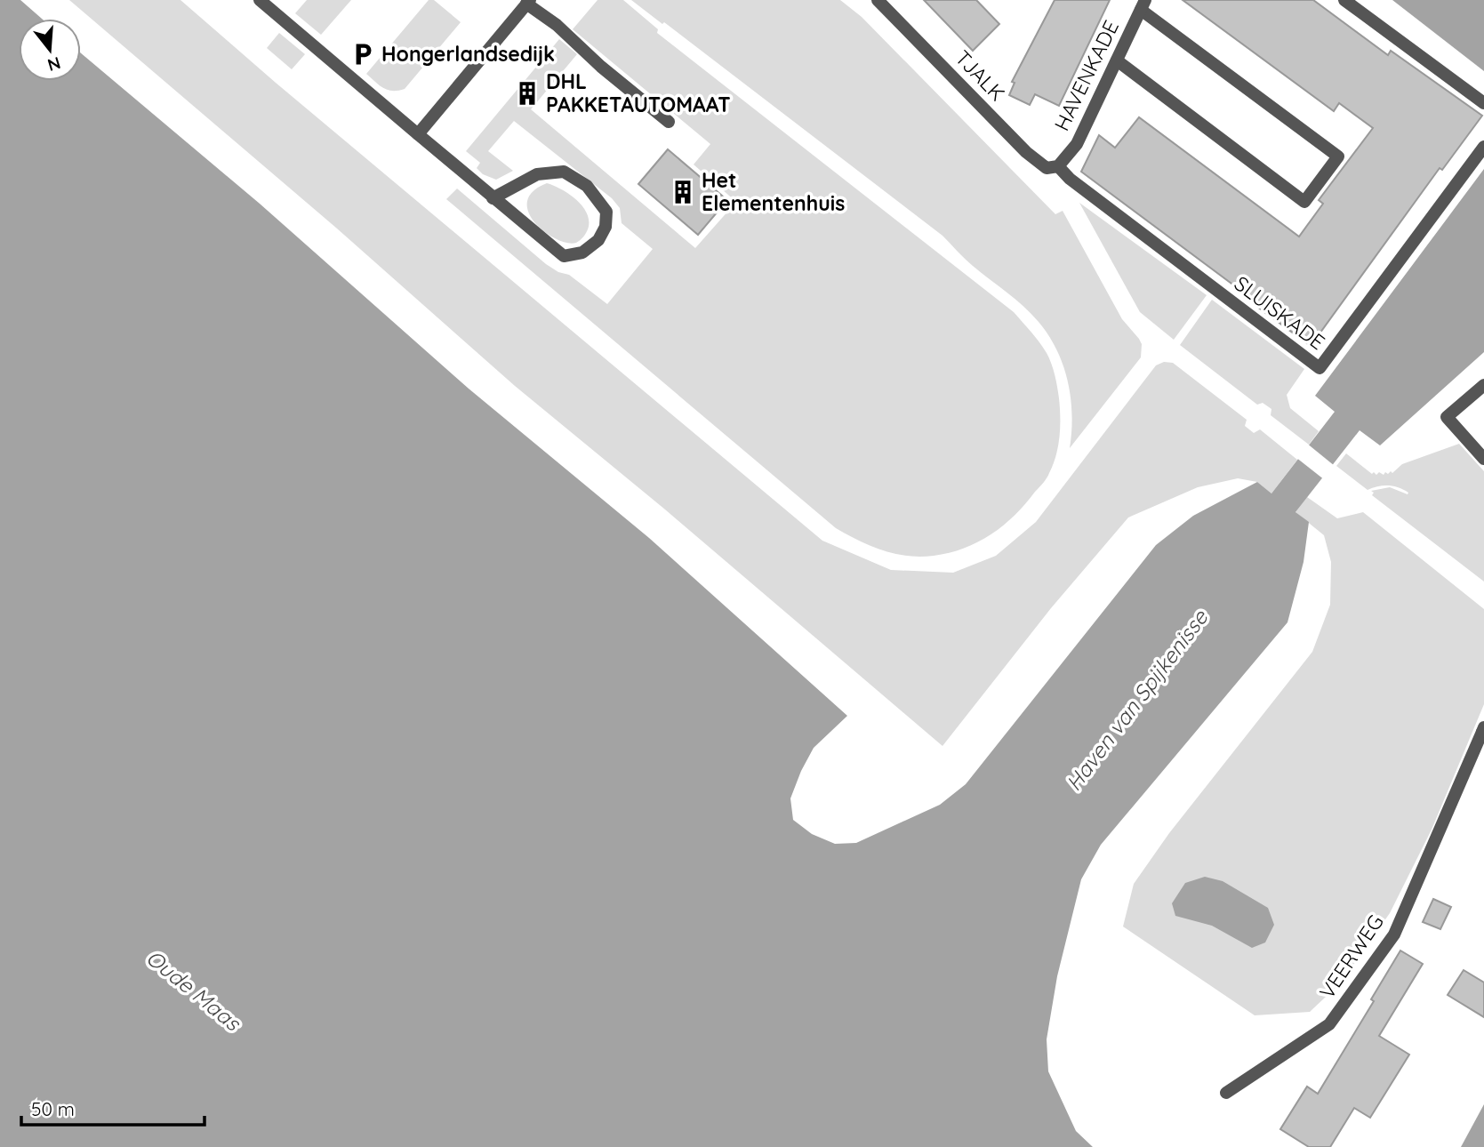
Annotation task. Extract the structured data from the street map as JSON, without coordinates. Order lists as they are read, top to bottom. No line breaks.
{"streets":{"street":["TJALK","HAVENKADE","SLUISKADE","VEERWEG"]},"crossings":[["TJALK","HAVENKADE"],["TJALK","SLUISKADE"],["HAVENKADE","SLUISKADE"]],"water":["Haven van Spijkenisse","Oude Maas"],"places":{"parking":["Hongerlandsedijk"],"building":["DHL PAKKETAUTOMAAT","Het Elementenhuis"]},"scale_bar":"50 m","north":"bottom"}
